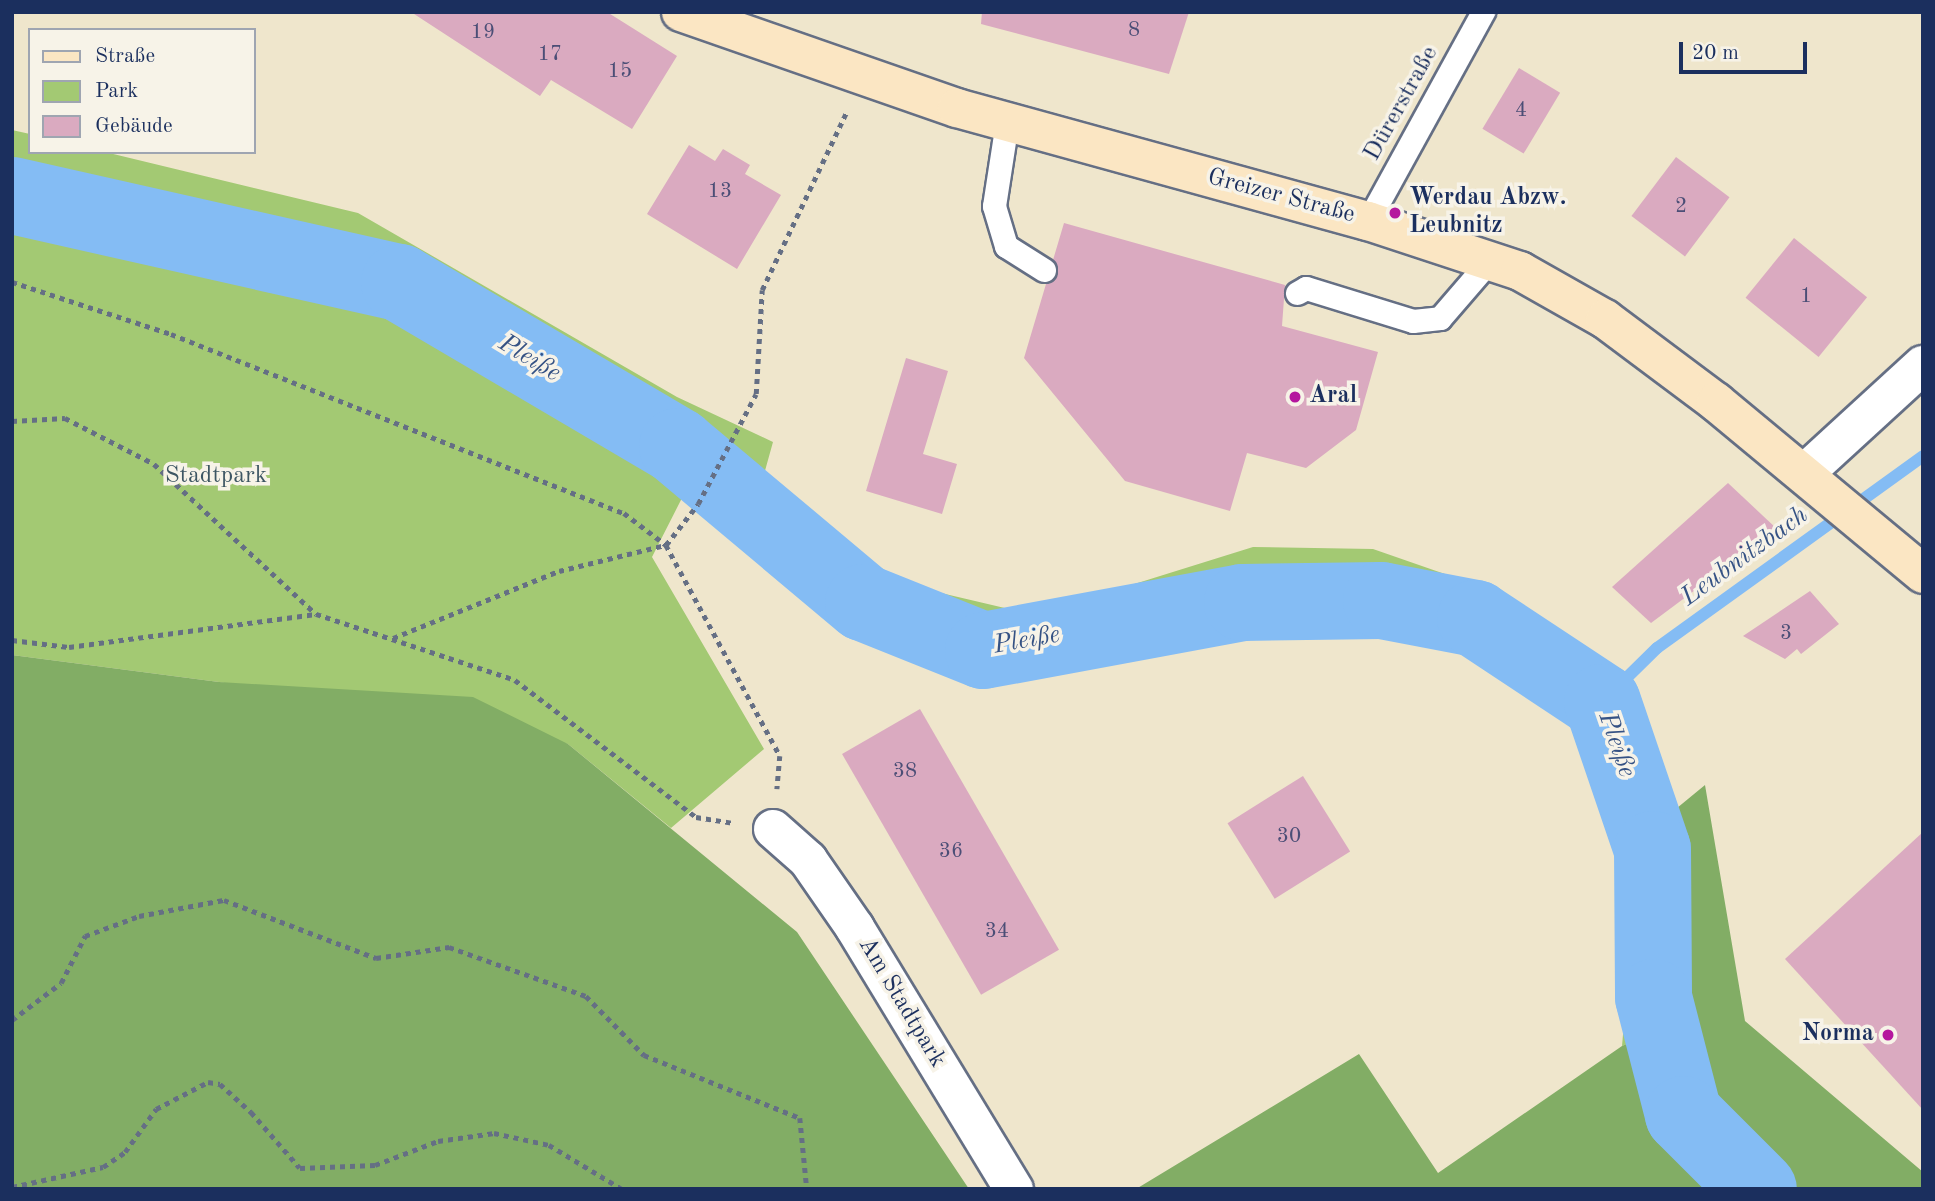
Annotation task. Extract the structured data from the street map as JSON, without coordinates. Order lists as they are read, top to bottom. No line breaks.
{"streets":{"street":["Greizer Straße","Am Stadtpark"],"lane":["Dürerstraße"]},"crossings":[["Dürerstraße","Greizer Straße"]],"water":["Pleiße","Leubnitzbach"],"parks":["Stadtpark"],"places":["Werdau Abzw. Leubnitz","Aral","Norma"],"house_numbers":["8","19","17","15","4","13","2","1","3","38","30","36","34"],"legend":["Straße","Park","Gebäude"],"scale_bar":"20 m"}
